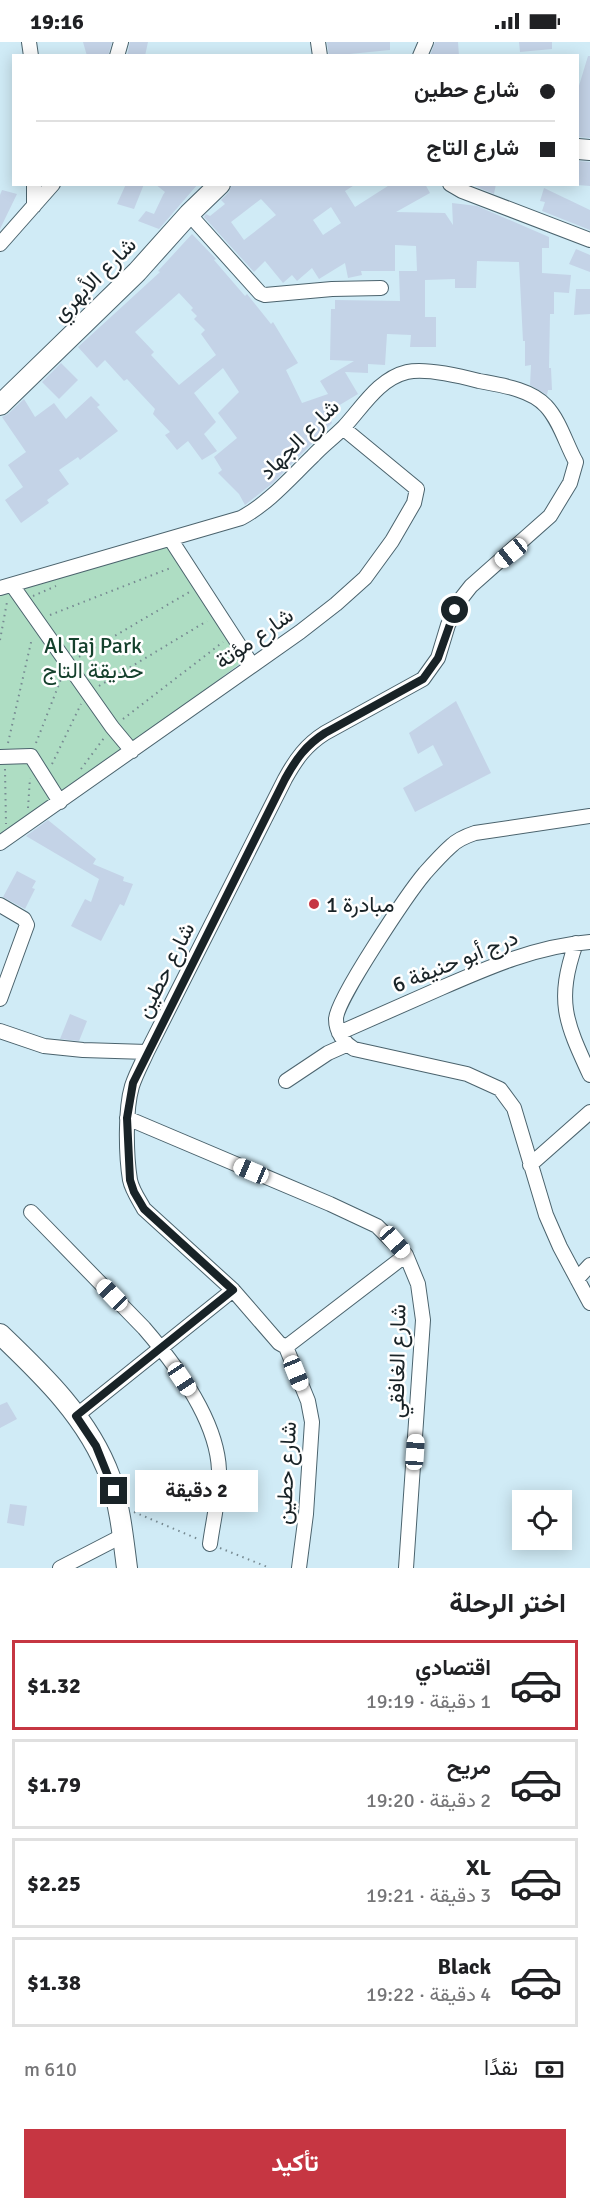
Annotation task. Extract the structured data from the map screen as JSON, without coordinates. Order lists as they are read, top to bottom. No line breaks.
{"streets":{"street":["شارع الأبهري","شارع الجهاد","شارع مؤتة","درج أبو حنيفة 6","شارع حطين","شارع الغافقي"]},"crossings":[["شارع الجهاد","شارع مؤتة"],["شارع الجهاد","شارع حطين"],["شارع حطين","شارع الغافقي"]],"parks":["Al Taj Park حديقة التاج"],"places":["مبادرة 1"],"page":{"status":"19:16","banner":["شارع حطين","شارع التاج"],"bubble":"2 دقيقة","heading":"اختر الرحلة","list":[{"name":"اقتصادي","note":"1 دقيقة · 19:19","value":"$1.32"},{"name":"مريح","note":"2 دقيقة · 19:20","value":"$1.79"},{"name":"XL","note":"3 دقيقة · 19:21","value":"$2.25"},{"name":"Black","note":"4 دقيقة · 19:22","value":"$1.38"}],"pay":["نقدًا","610 m"],"buttons":"تأكيد"}}
